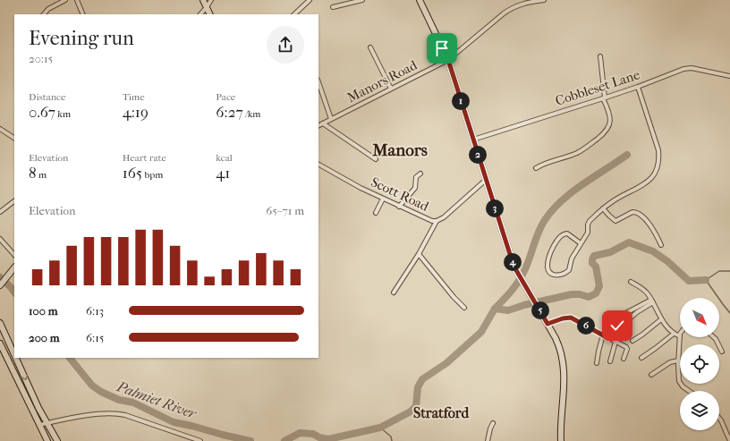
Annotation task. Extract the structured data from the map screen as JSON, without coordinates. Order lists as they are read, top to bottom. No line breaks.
{"streets":{"street":["Manors Road","Cobbleset Lane","Scott Road"]},"districts":["Manors","Stratford"],"water":["Palmiet River"],"north":"bottom right","page":{"heading":["Evening run","20:15"],"stats":[["Distance","0.67 km"],["Time","4:19"],["Pace","6:27 /km"],["Elevation","8 m"],["Heart rate","165 bpm"],["kcal","41"]],"pins":["1","2","3","4","5","6"],"chart":["Elevation","65–71 m"],"list":[{"name":"100 m","note":"6:13"},{"name":"200 m","note":"6:15"}]}}
